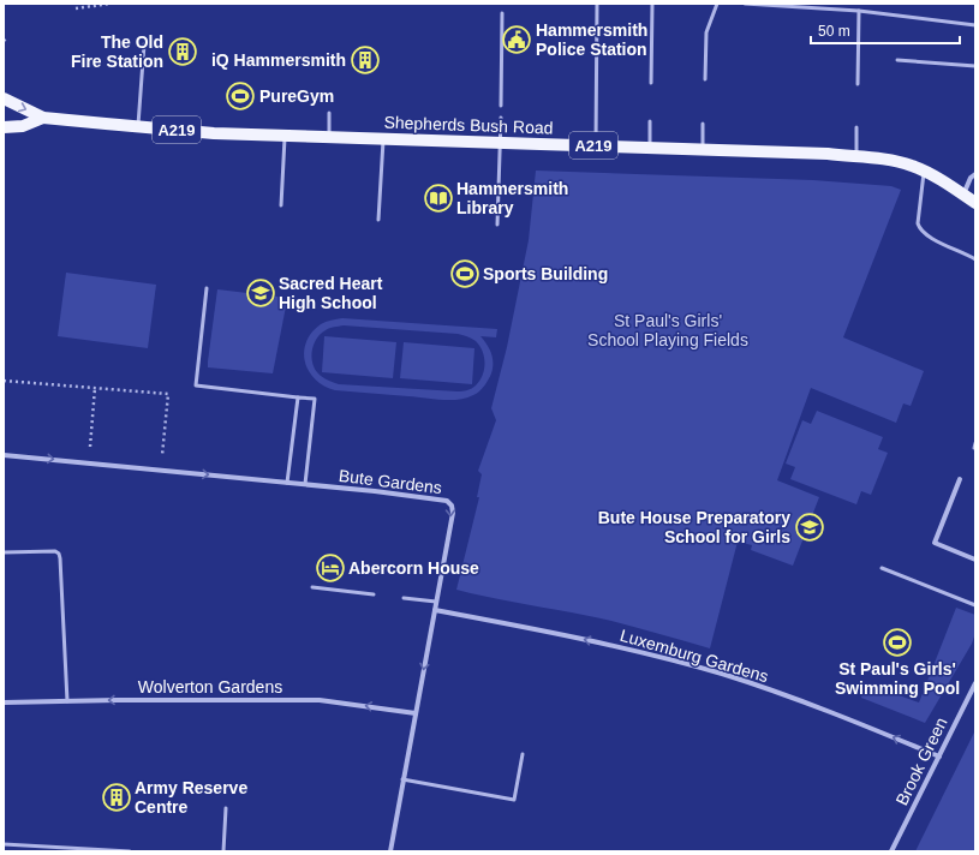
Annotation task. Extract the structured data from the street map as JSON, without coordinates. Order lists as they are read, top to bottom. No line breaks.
{"streets":{"main road":["Shepherds Bush Road","A219"],"street":["Bute Gardens","Luxemburg Gardens","Wolverton Gardens","Brook Green"]},"crossings":[["Shepherds Bush Road","A219"],["Bute Gardens","Luxemburg Gardens"],["Bute Gardens","Wolverton Gardens"],["Luxemburg Gardens","Brook Green"]],"one_way":["Luxemburg Gardens","Wolverton Gardens"],"parks":["St Paul's Girls' School Playing Fields"],"places":{"public building":["Hammersmith Police Station"],"building":["The Old Fire Station","iQ Hammersmith","Army Reserve Centre"],"sports":["PureGym","Sports Building","St Paul's Girls' Swimming Pool"],"library":["Hammersmith Library"],"school or university":["Sacred Heart High School","Bute House Preparatory School for Girls"],"hotel":["Abercorn House"]},"scale_bar":"50 m"}
